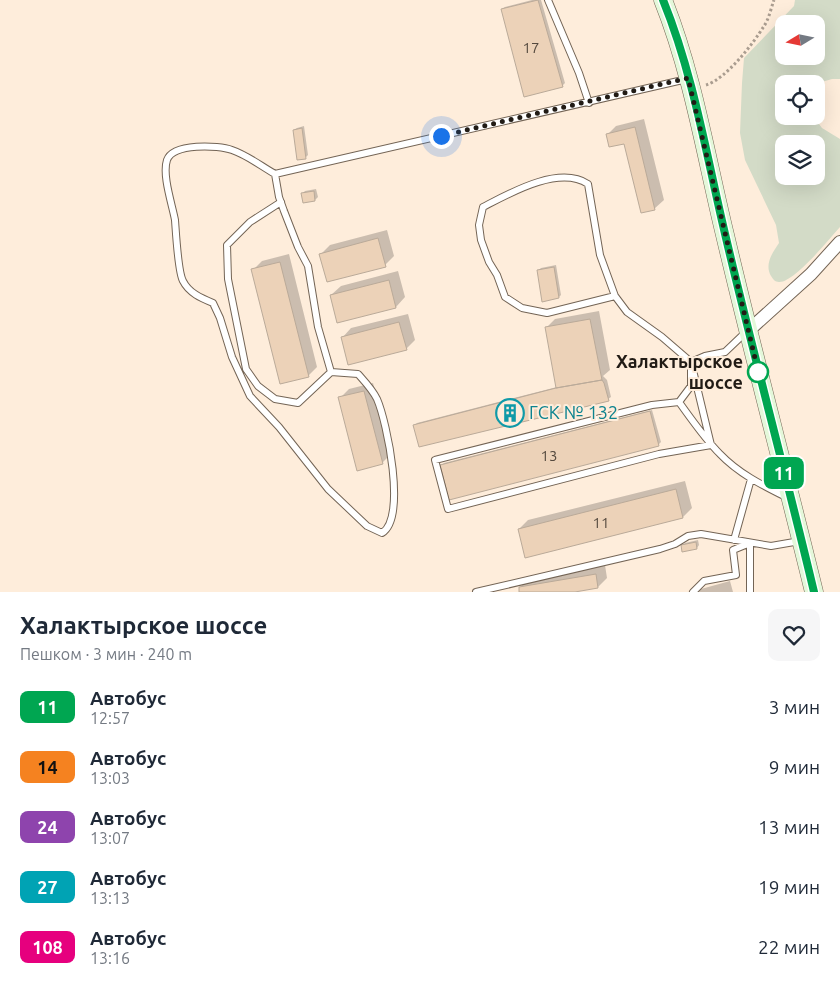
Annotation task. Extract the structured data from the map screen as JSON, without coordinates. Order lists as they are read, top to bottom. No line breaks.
{"places":{"other":["Халактырское шоссе"],"building":["ГСК № 132"]},"lines":["bus line 11"],"house_numbers":["17","13","11"],"north":"left","page":{"on_map":"11","heading":["Халактырское шоссе","Пешком · 3 мин · 240 m"],"list":[{"mark":"11","name":"Автобус","note":"12:57","value":"3 мин"},{"mark":"14","name":"Автобус","note":"13:03","value":"9 мин"},{"mark":"24","name":"Автобус","note":"13:07","value":"13 мин"},{"mark":"27","name":"Автобус","note":"13:13","value":"19 мин"},{"mark":"108","name":"Автобус","note":"13:16","value":"22 мин"}]}}
